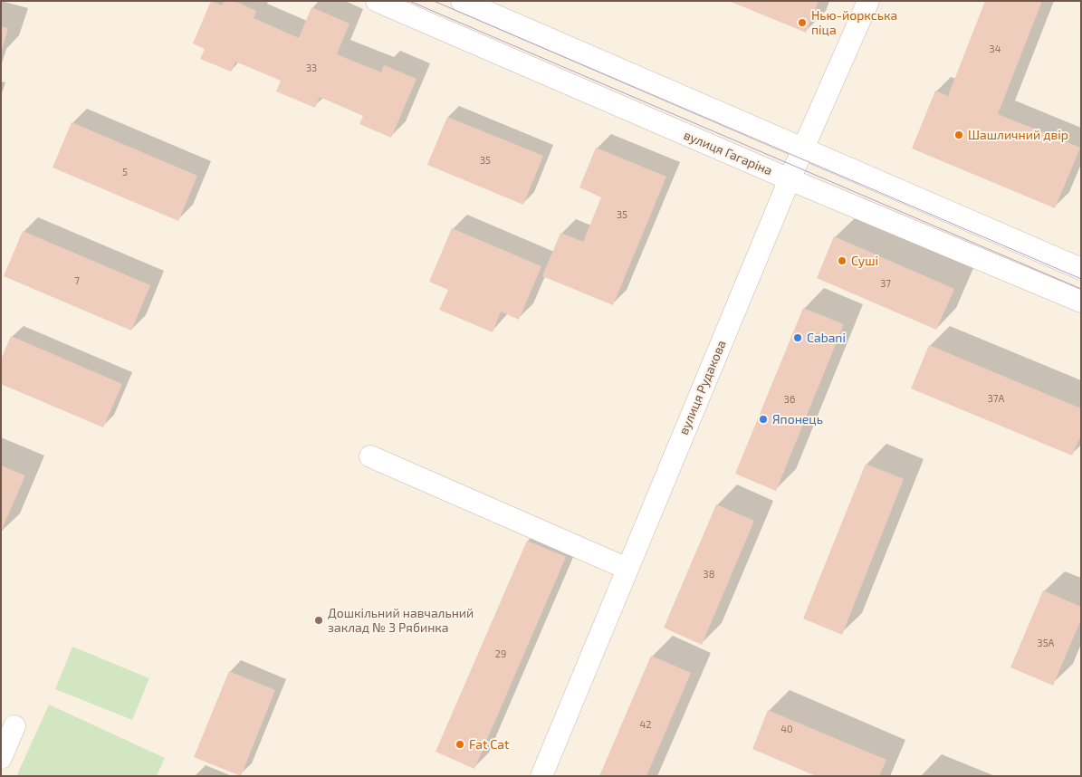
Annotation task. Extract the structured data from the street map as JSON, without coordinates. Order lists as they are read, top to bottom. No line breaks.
{"streets":{"street":["вулиця Гагаріна","вулиця Рудакова"]},"crossings":[["вулиця Гагаріна","вулиця Рудакова"]],"places":["Нью-йоркська піца","Шашличний двір","Суші","Cabani","Японець","Дошкільний навчальний заклад № 3 Рябинка","Fat Cat"],"house_numbers":["34","33","35","5","35","7","37","37А","36","38","35А","29","42","40"]}
